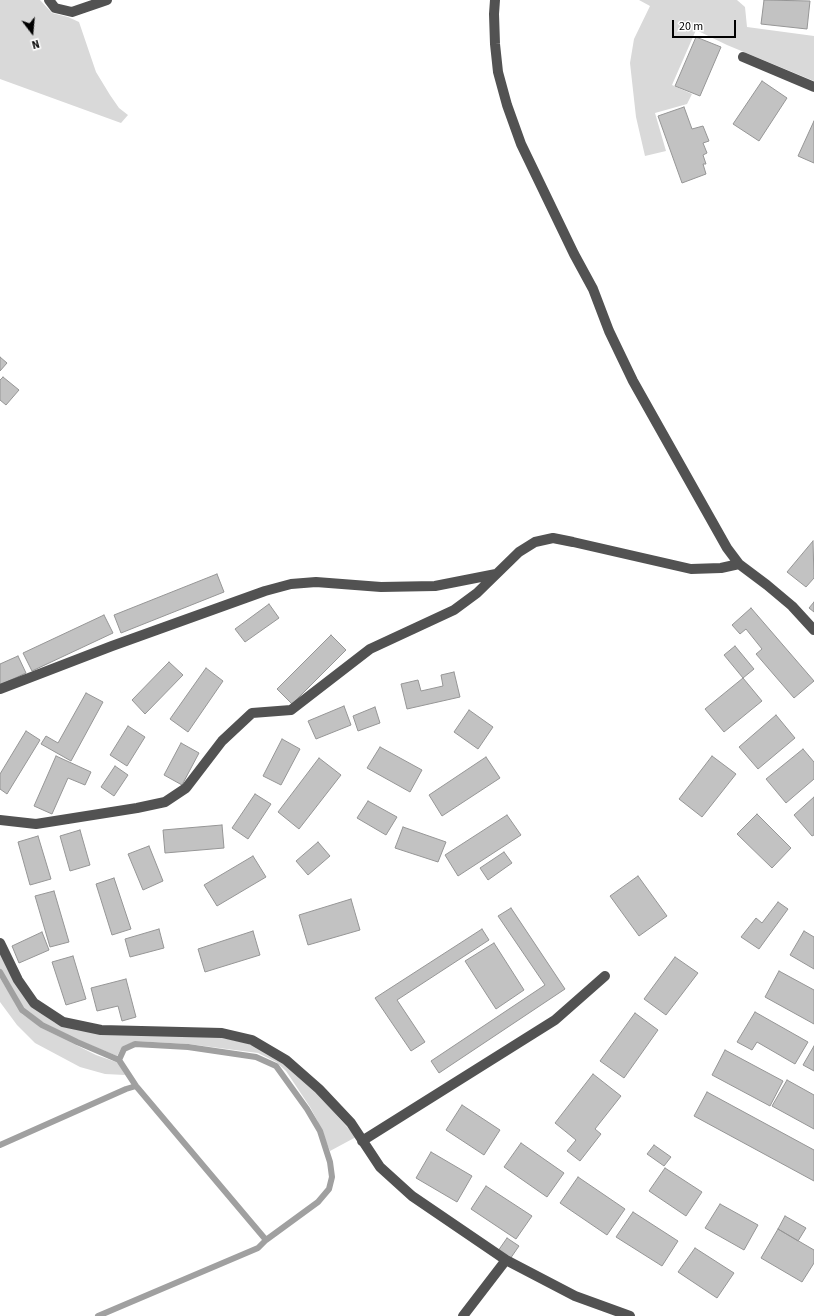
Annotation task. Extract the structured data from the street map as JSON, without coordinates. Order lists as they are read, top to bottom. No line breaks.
{"scale_bar":"20 m","north":"bottom"}
